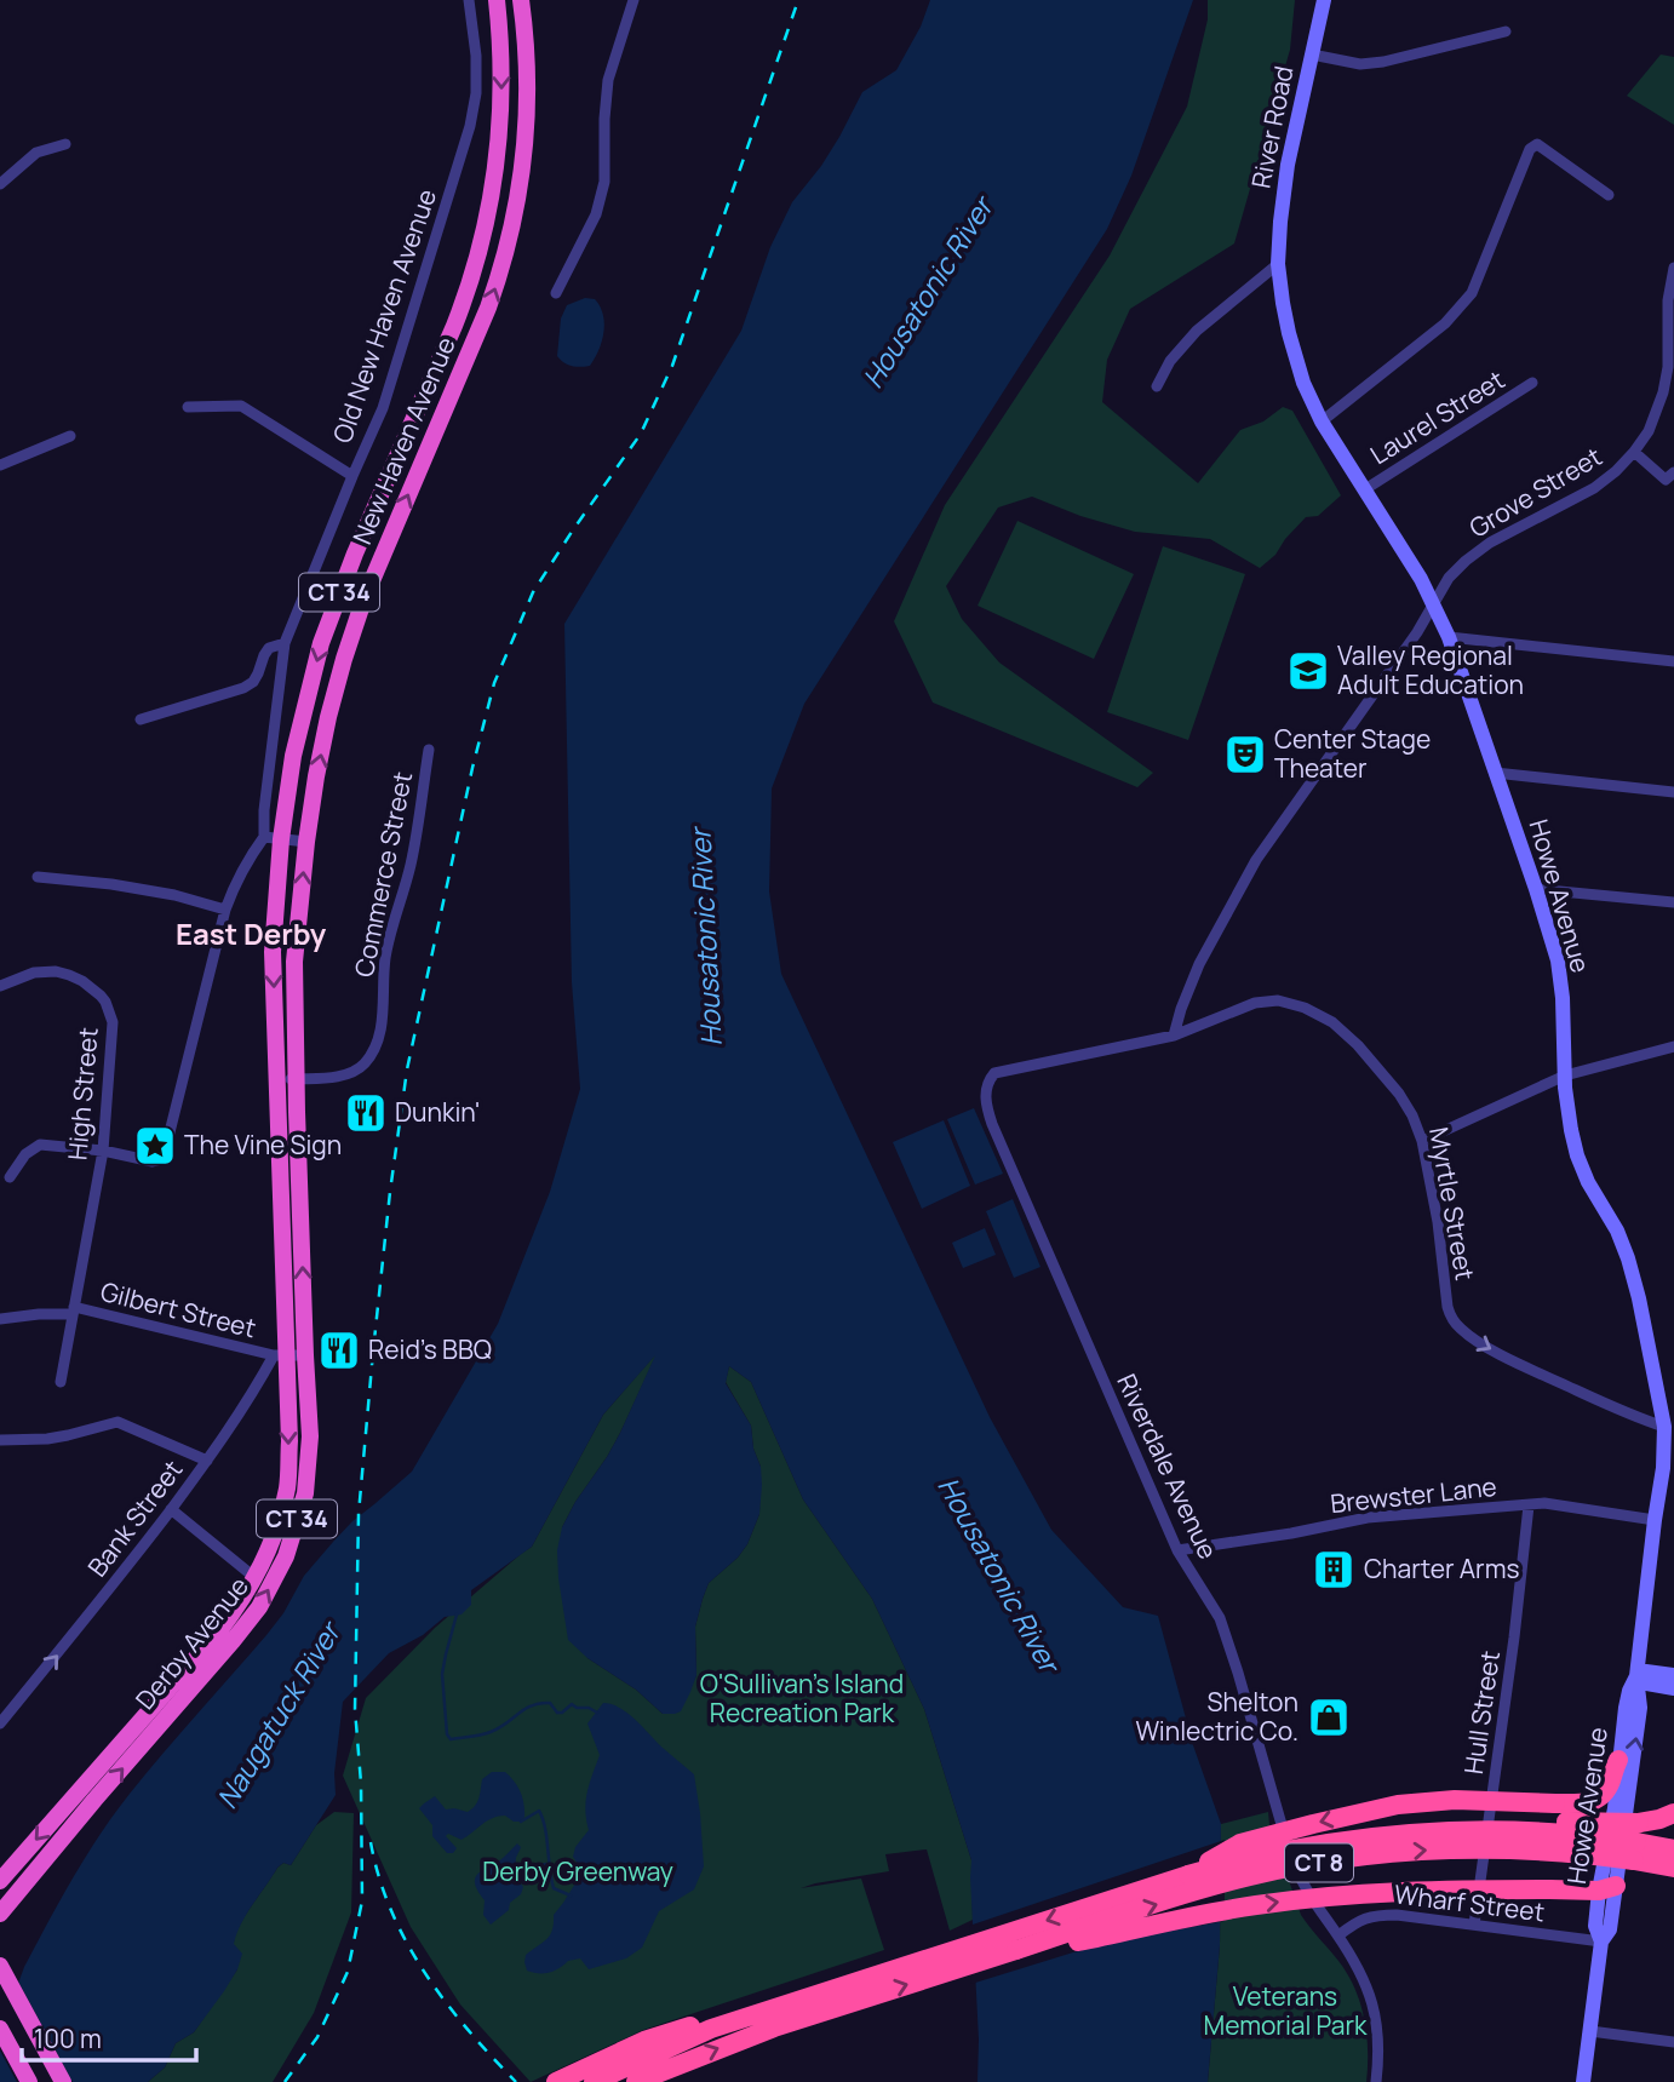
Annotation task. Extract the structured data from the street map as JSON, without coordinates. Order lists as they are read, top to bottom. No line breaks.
{"streets":{"highway":["New Haven Avenue","CT 34","Derby Avenue","CT 8"],"main road":["River Road","Howe Avenue"],"street":["Old New Haven Avenue","Laurel Street","Grove Street","Commerce Street","High Street","Myrtle Street","Gilbert Street","Riverdale Avenue","Brewster Lane","Bank Street","Hull Street","Wharf Street"]},"crossings":[["River Road","Howe Avenue"],["Old New Haven Avenue","New Haven Avenue"],["Laurel Street","Howe Avenue"],["New Haven Avenue","Commerce Street"],["New Haven Avenue","Gilbert Street"],["New Haven Avenue","Bank Street"],["New Haven Avenue","Derby Avenue"],["Grove Street","Howe Avenue"],["Grove Street","Myrtle Street"],["Howe Avenue","Myrtle Street"],["Howe Avenue","Brewster Lane"],["Howe Avenue","Wharf Street"],["High Street","Gilbert Street"],["Myrtle Street","Riverdale Avenue"],["Gilbert Street","Bank Street"],["Gilbert Street","Derby Avenue"],["Riverdale Avenue","Brewster Lane"],["Riverdale Avenue","Wharf Street"],["Brewster Lane","Hull Street"],["Bank Street","Derby Avenue"],["Hull Street","Wharf Street"]],"one_way":["Myrtle Street","Bank Street"],"districts":["East Derby"],"water":["Housatonic River","Naugatuck River"],"parks":["O'Sullivan's Island Recreation Park","Derby Greenway","Veterans Memorial Park"],"places":{"school or university":["Valley Regional Adult Education"],"theatre":["Center Stage Theater"],"restaurant":["Dunkin'","Reid's BBQ"],"place":["The Vine Sign"],"building":["Charter Arms"],"shop":["Shelton Winlectric Co."]},"scale_bar":"100 m"}
